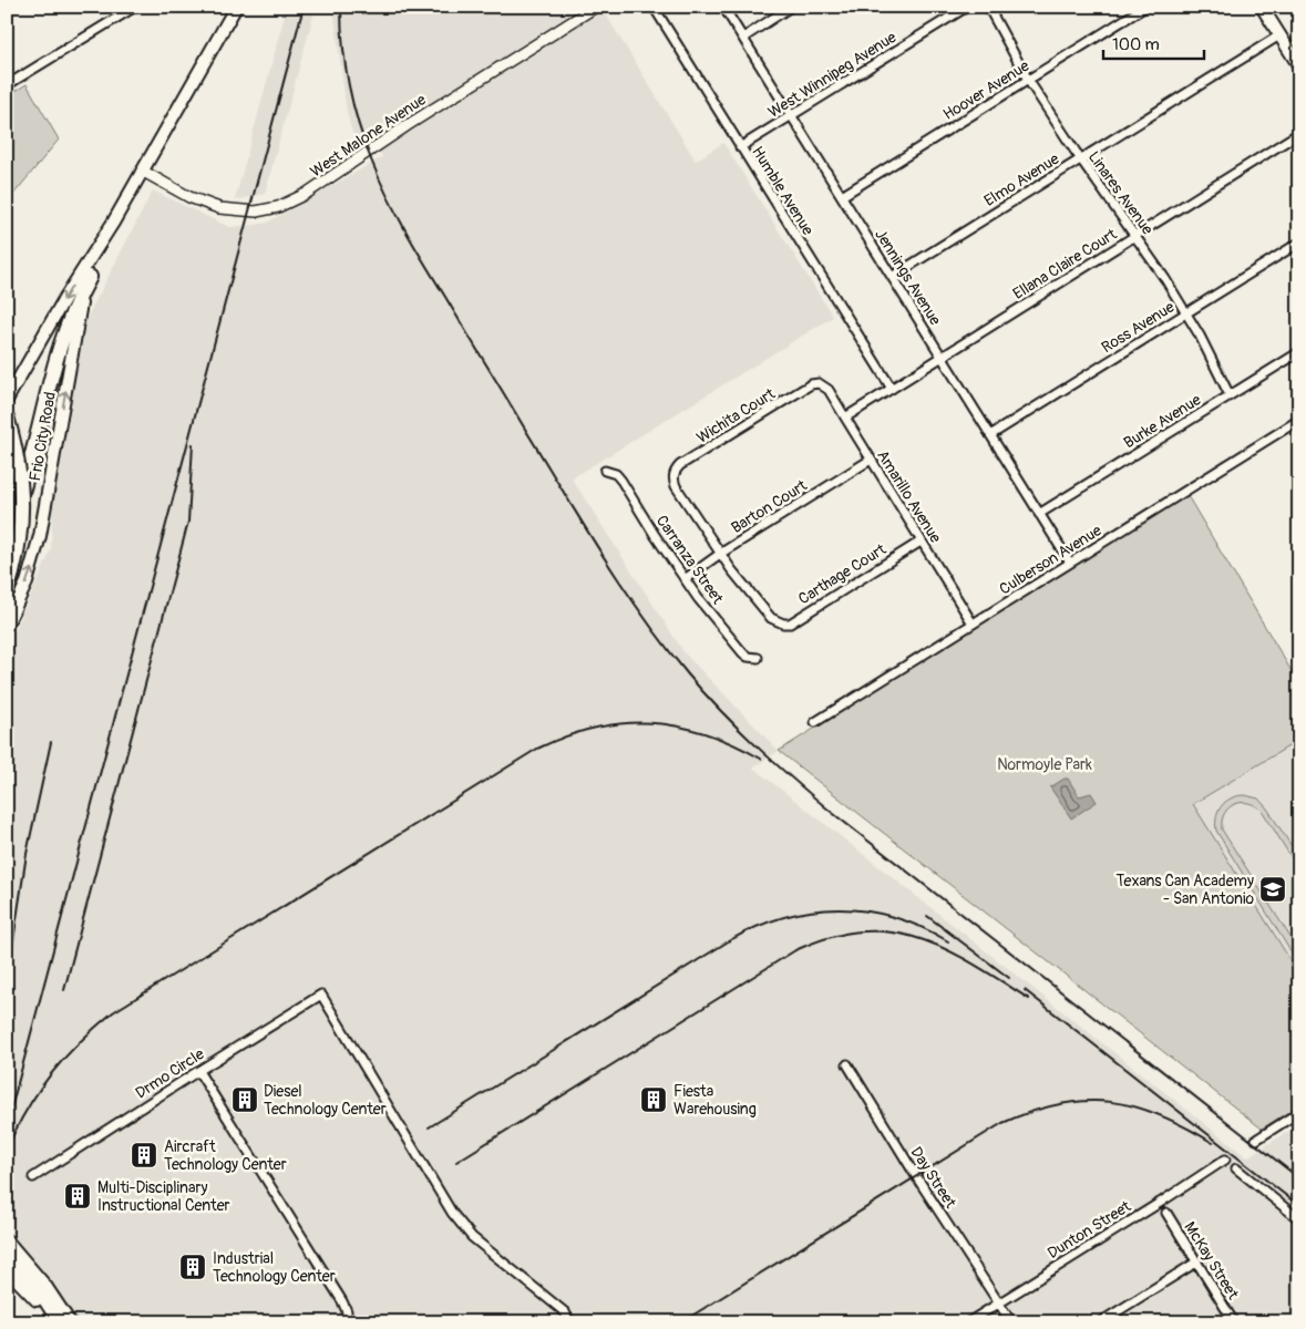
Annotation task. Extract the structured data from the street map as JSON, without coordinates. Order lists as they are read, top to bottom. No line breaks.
{"streets":{"main road":["Frio City Road"],"street":["West Winnipeg Avenue","Hoover Avenue","West Malone Avenue","Elmo Avenue","Humble Avenue","Linares Avenue","Ellana Claire Court","Jennings Avenue","Ross Avenue","Wichita Court","Burke Avenue","Amarillo Avenue","Barton Court","Carranza Street","Culberson Avenue","Carthage Court","Drmo Circle","Day Street","Dunton Street","McKay Street"]},"crossings":[["West Winnipeg Avenue","Humble Avenue"],["West Winnipeg Avenue","Jennings Avenue"],["Hoover Avenue","Linares Avenue"],["Hoover Avenue","Jennings Avenue"],["West Malone Avenue","Frio City Road"],["Elmo Avenue","Linares Avenue"],["Elmo Avenue","Jennings Avenue"],["Humble Avenue","Ellana Claire Court"],["Linares Avenue","Ellana Claire Court"],["Linares Avenue","Ross Avenue"],["Linares Avenue","Burke Avenue"],["Ellana Claire Court","Jennings Avenue"],["Ellana Claire Court","Amarillo Avenue"],["Jennings Avenue","Ross Avenue"],["Jennings Avenue","Burke Avenue"],["Jennings Avenue","Culberson Avenue"],["Wichita Court","Amarillo Avenue"],["Wichita Court","Barton Court"],["Wichita Court","Carthage Court"],["Amarillo Avenue","Barton Court"],["Amarillo Avenue","Culberson Avenue"],["Amarillo Avenue","Carthage Court"],["Barton Court","Carranza Street"],["Barton Court","Carthage Court"],["Day Street","Dunton Street"]],"parks":["Normoyle Park"],"places":{"school or university":["Texans Can Academy - San Antonio"],"building":["Diesel Technology Center","Fiesta Warehousing","Aircraft Technology Center","Multi-Disciplinary Instructional Center","Industrial Technology Center"]},"scale_bar":"100 m"}
